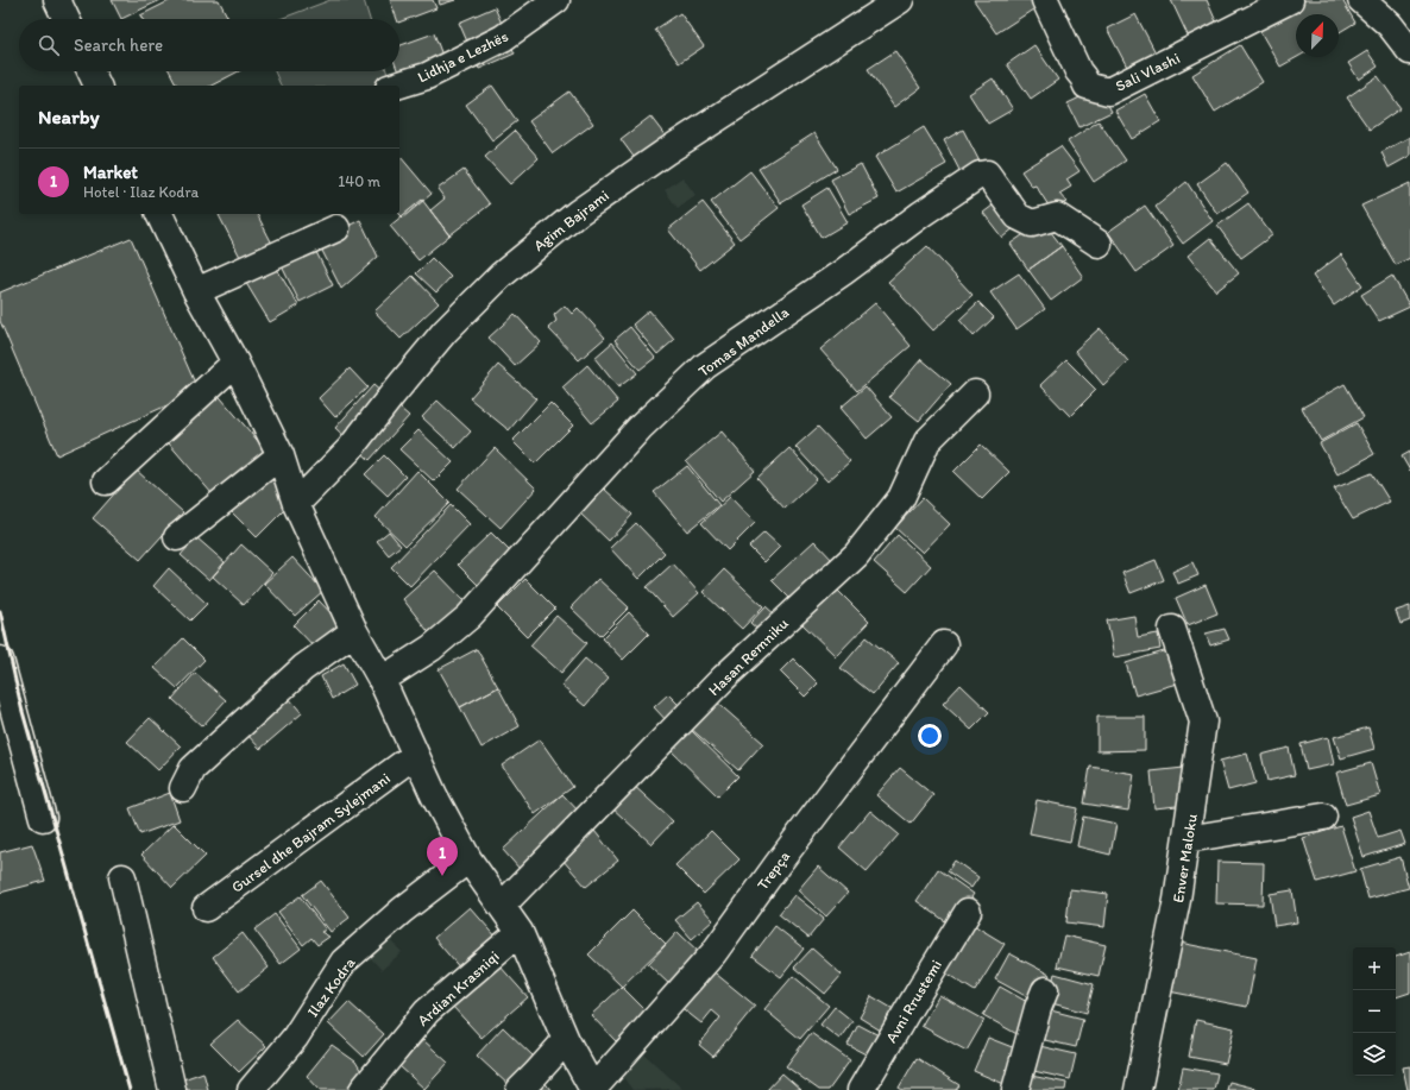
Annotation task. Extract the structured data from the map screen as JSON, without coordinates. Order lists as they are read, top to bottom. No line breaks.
{"streets":{"street":["Lidhja e Lezhës","Sali Vlashi","Agim Bajrami","Tomas Mandella","Hasan Remniku","Gursel dhe Bajram Sylejmani","Enver Maloku","Trepça","Ilaz Kodra","Ardian Krasniqi","Avni Rrustemi"]},"north":"top right","page":{"search":"Search here","heading":"Nearby","list":[{"mark":"1","name":"Market","note":"Hotel · Ilaz Kodra","value":"140 m"}],"pins":"1","map_buttons":["+","−"]}}
